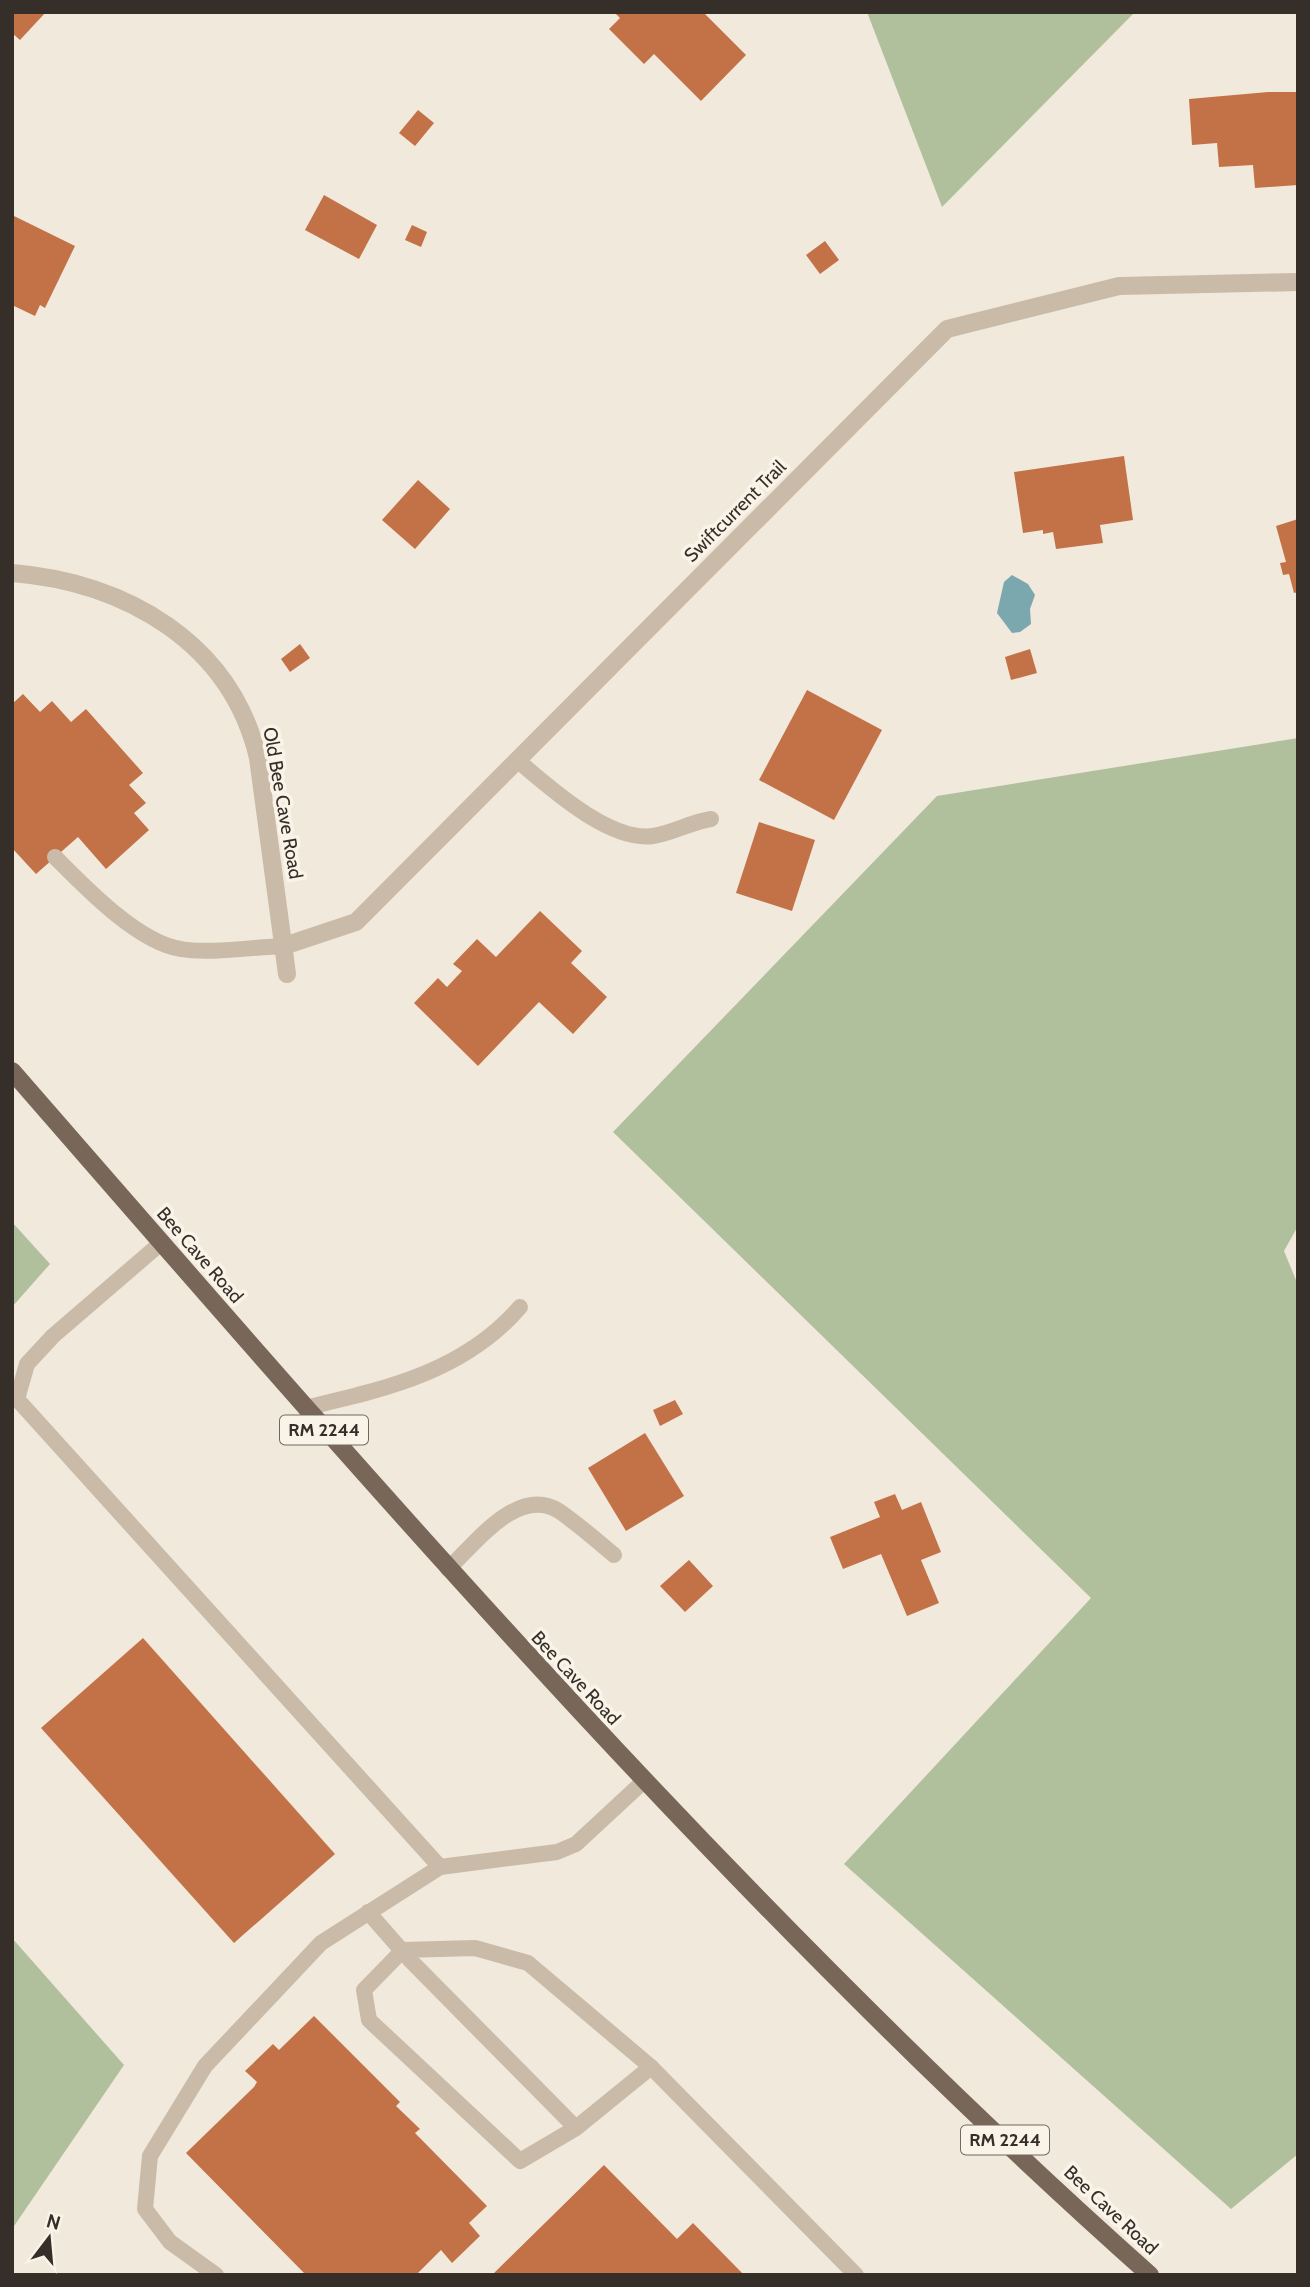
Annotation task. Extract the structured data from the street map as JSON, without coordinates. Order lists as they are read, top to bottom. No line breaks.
{"streets":{"main road":["Bee Cave Road","RM 2244"],"street":["Swiftcurrent Trail","Old Bee Cave Road"]},"crossings":[["Swiftcurrent Trail","Old Bee Cave Road"]],"north":"top"}
